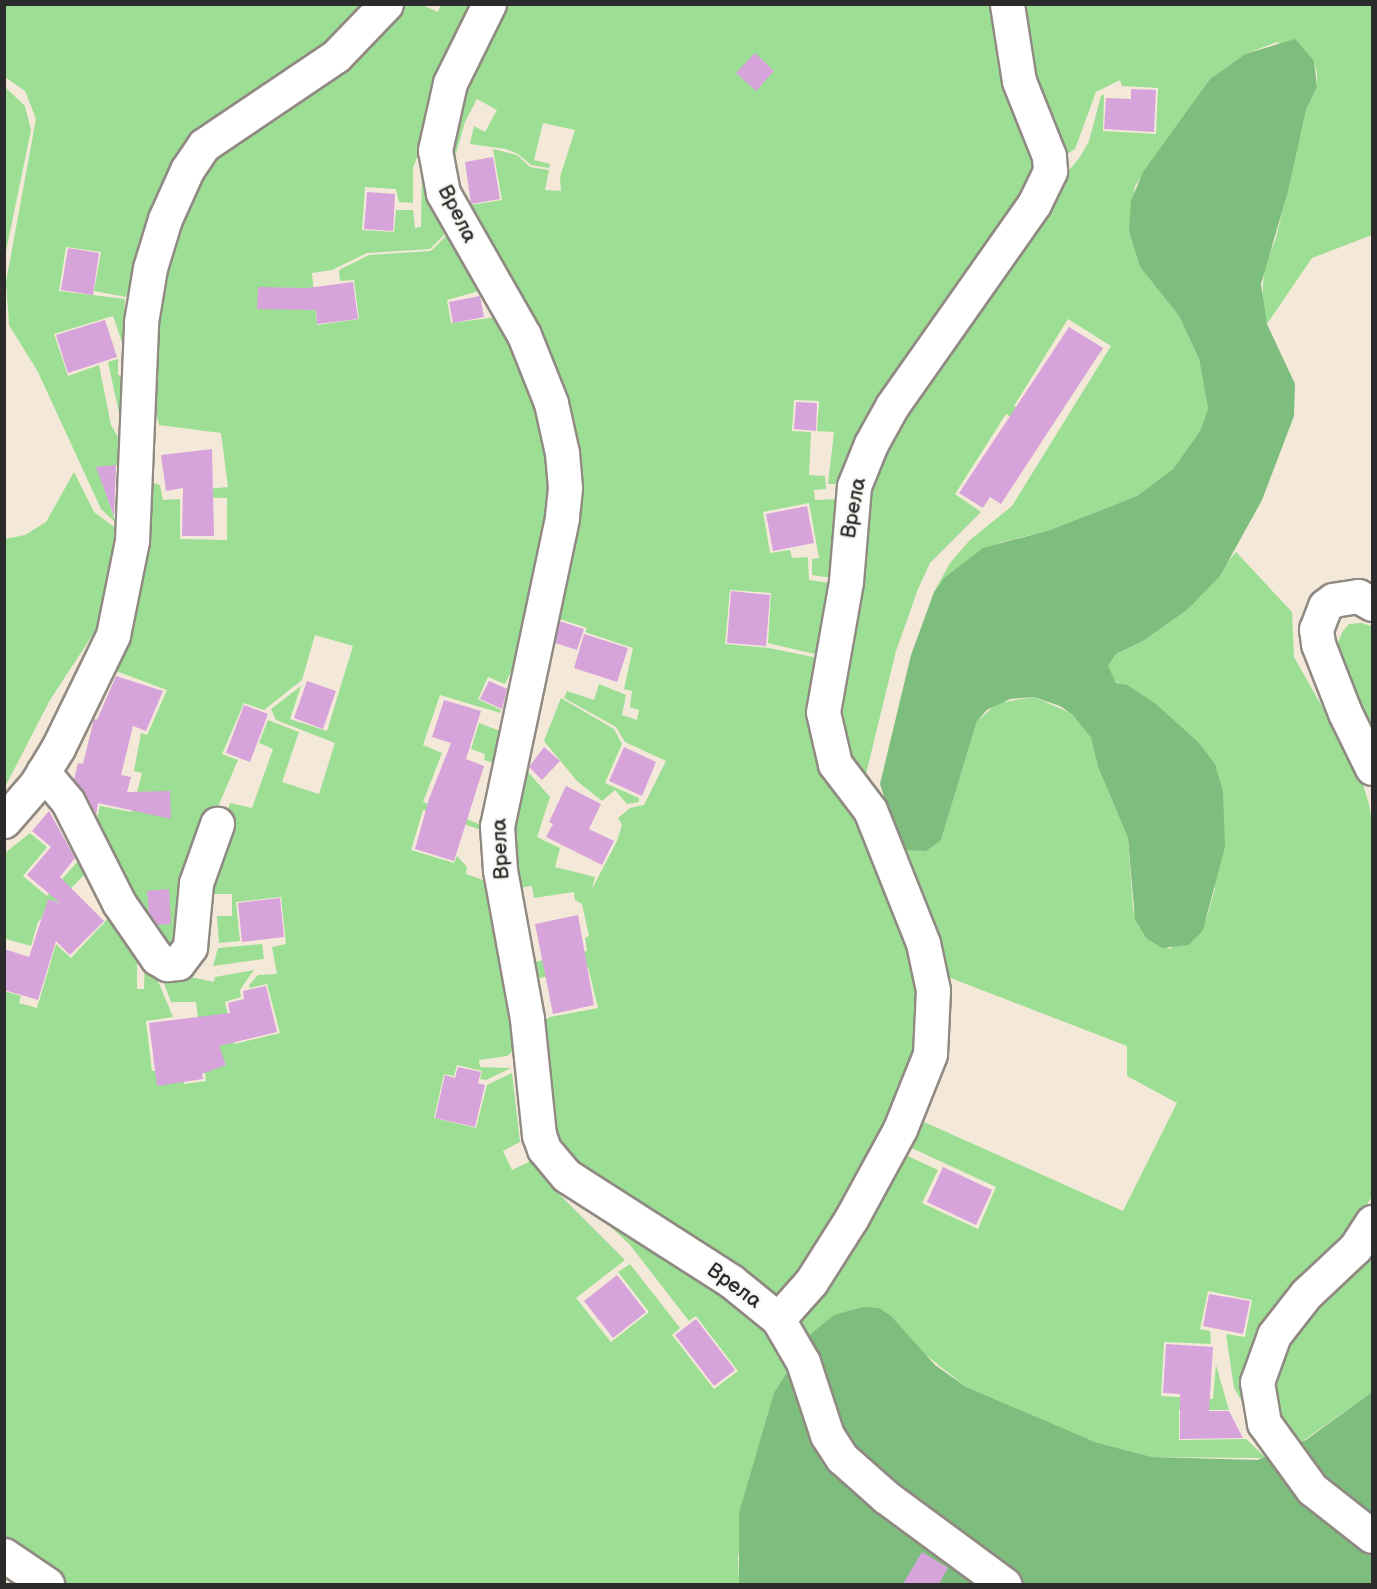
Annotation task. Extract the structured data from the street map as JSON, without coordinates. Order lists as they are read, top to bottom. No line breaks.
{"streets":{"street":["Врела"]}}
